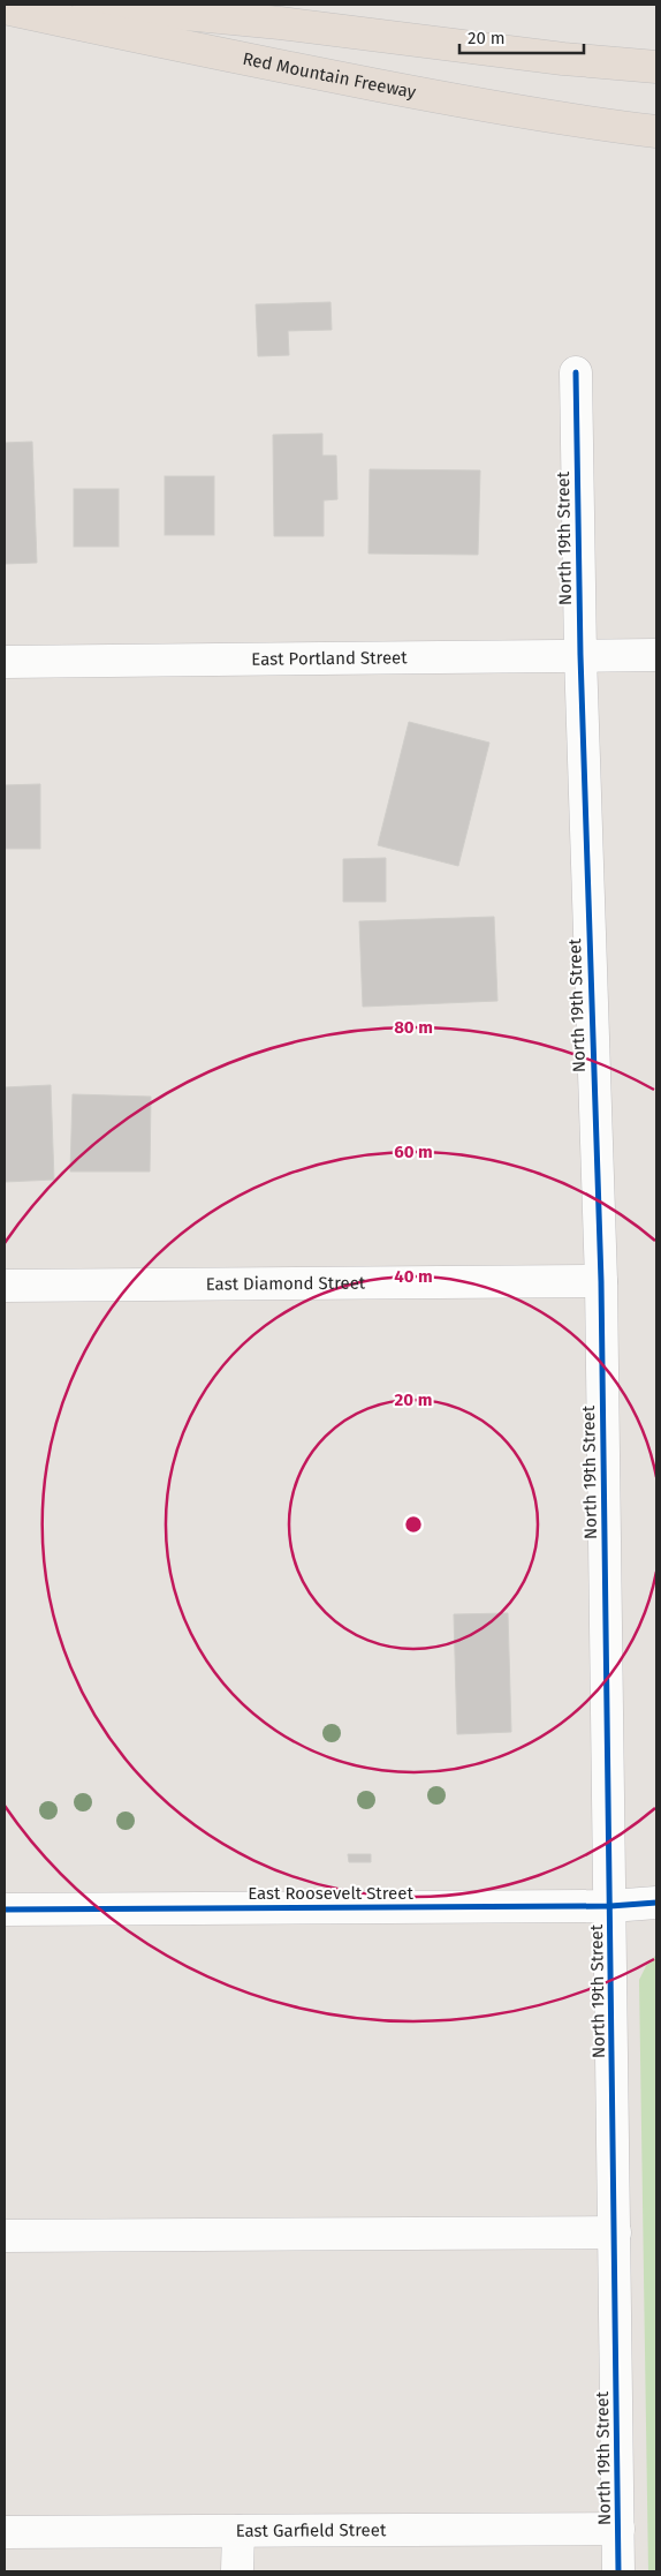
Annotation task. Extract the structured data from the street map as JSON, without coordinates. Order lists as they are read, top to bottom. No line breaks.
{"streets":{"highway":["Red Mountain Freeway"],"street":["North 19th Street","East Portland Street","East Diamond Street","East Roosevelt Street","East Garfield Street"]},"crossings":[["North 19th Street","East Portland Street"],["North 19th Street","East Diamond Street"],["North 19th Street","East Roosevelt Street"],["North 19th Street","East Garfield Street"]],"scale_bar":"20 m","rings":["80 m","60 m","40 m","20 m"]}
